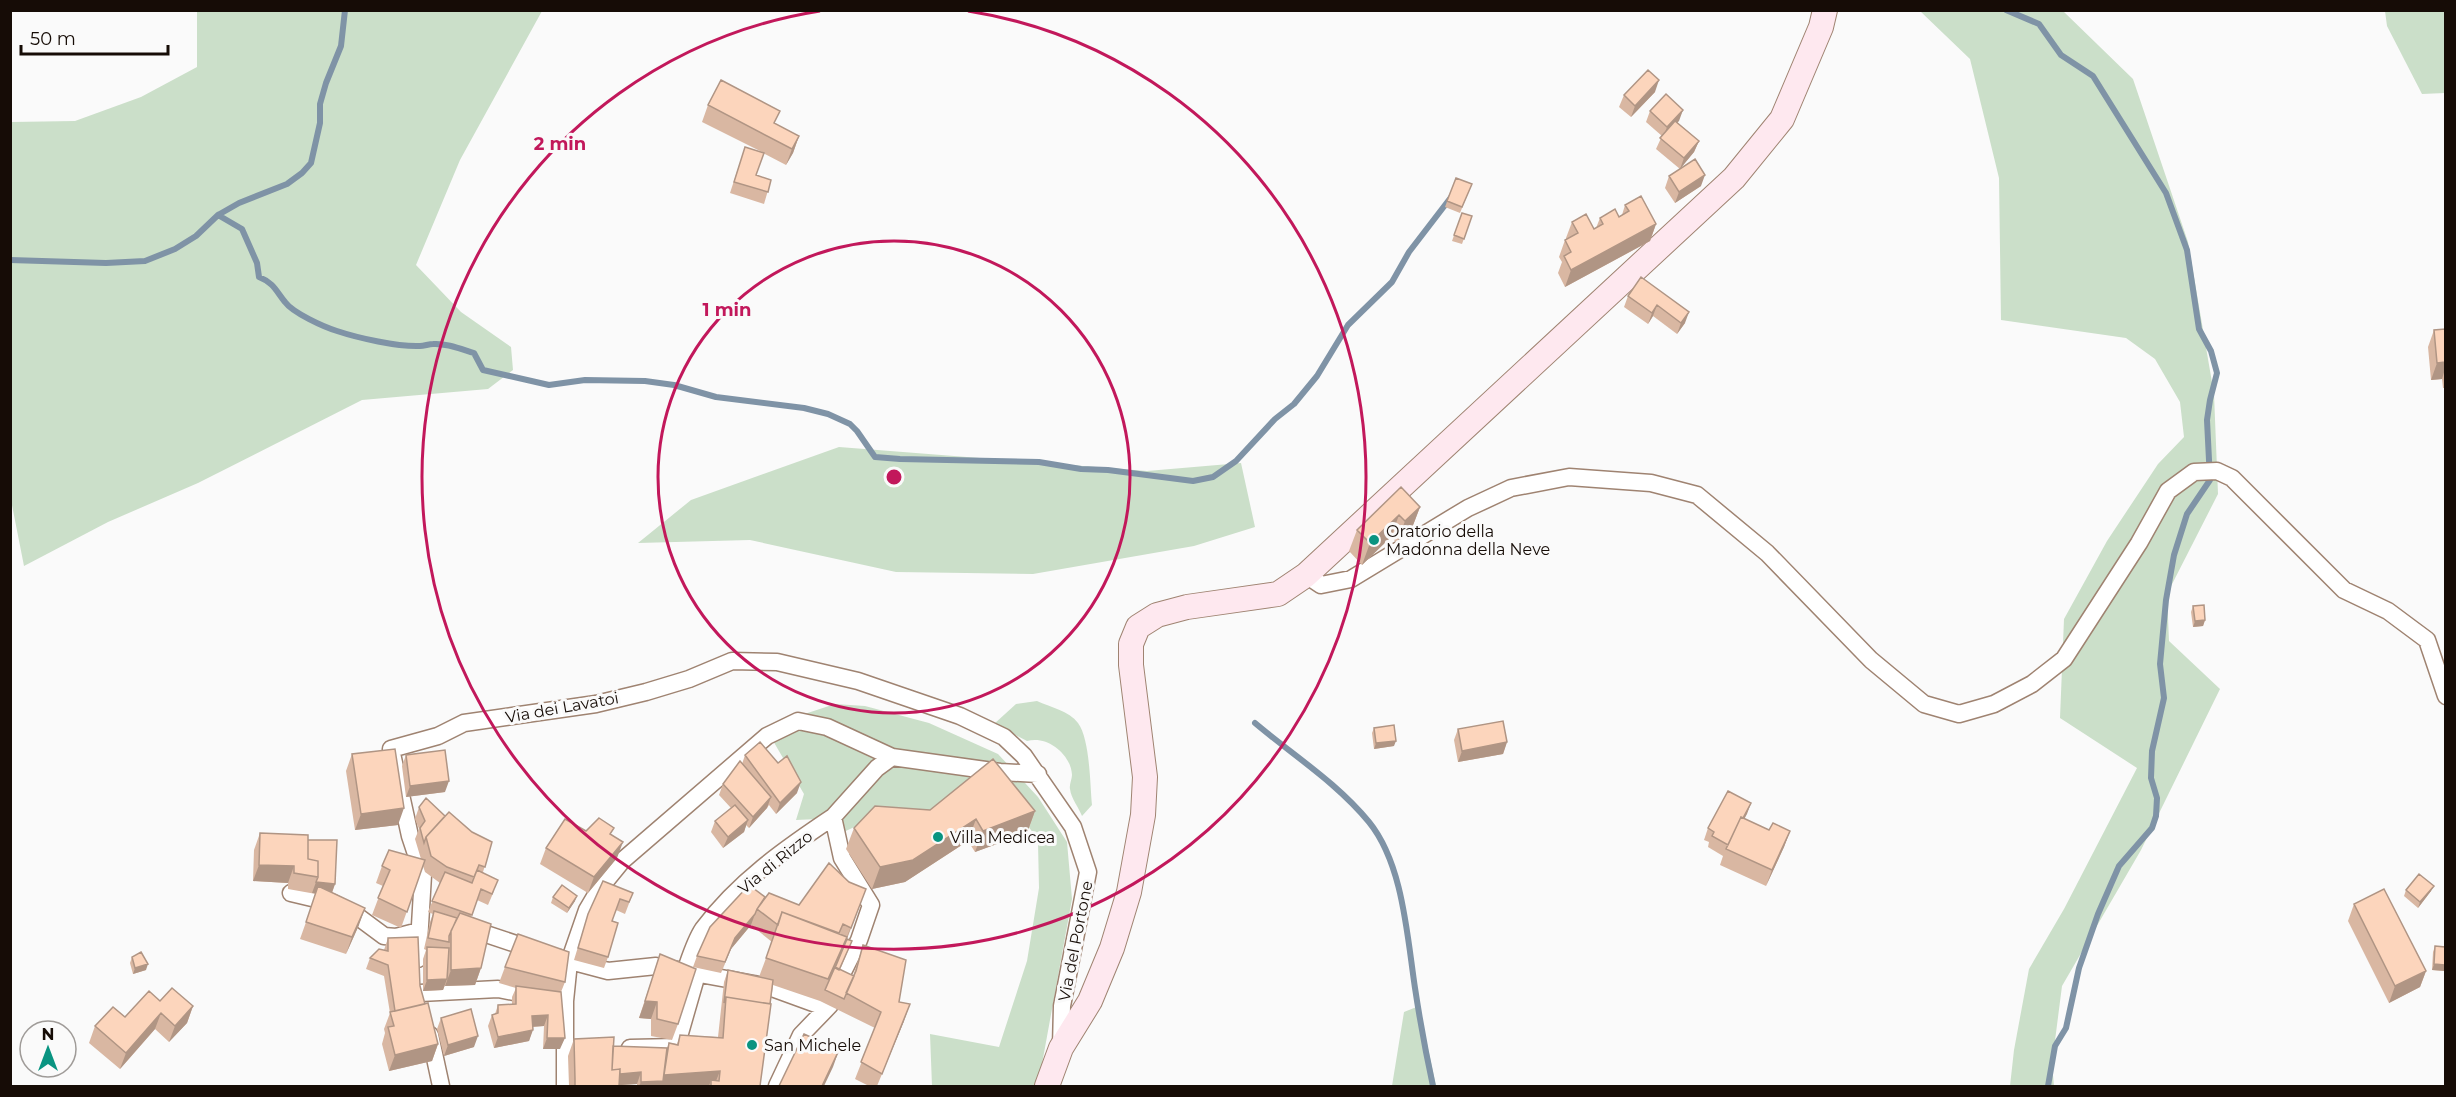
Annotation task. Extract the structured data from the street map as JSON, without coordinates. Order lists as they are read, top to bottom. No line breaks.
{"streets":{"street":["Via dei Lavatoi","Via di Rizzo","Via del Portone"]},"crossings":[["Via dei Lavatoi","Via del Portone"]],"places":["Oratorio della Madonna della Neve","Villa Medicea","San Michele"],"scale_bar":"50 m","north":"top","rings":["2 min","1 min"]}
